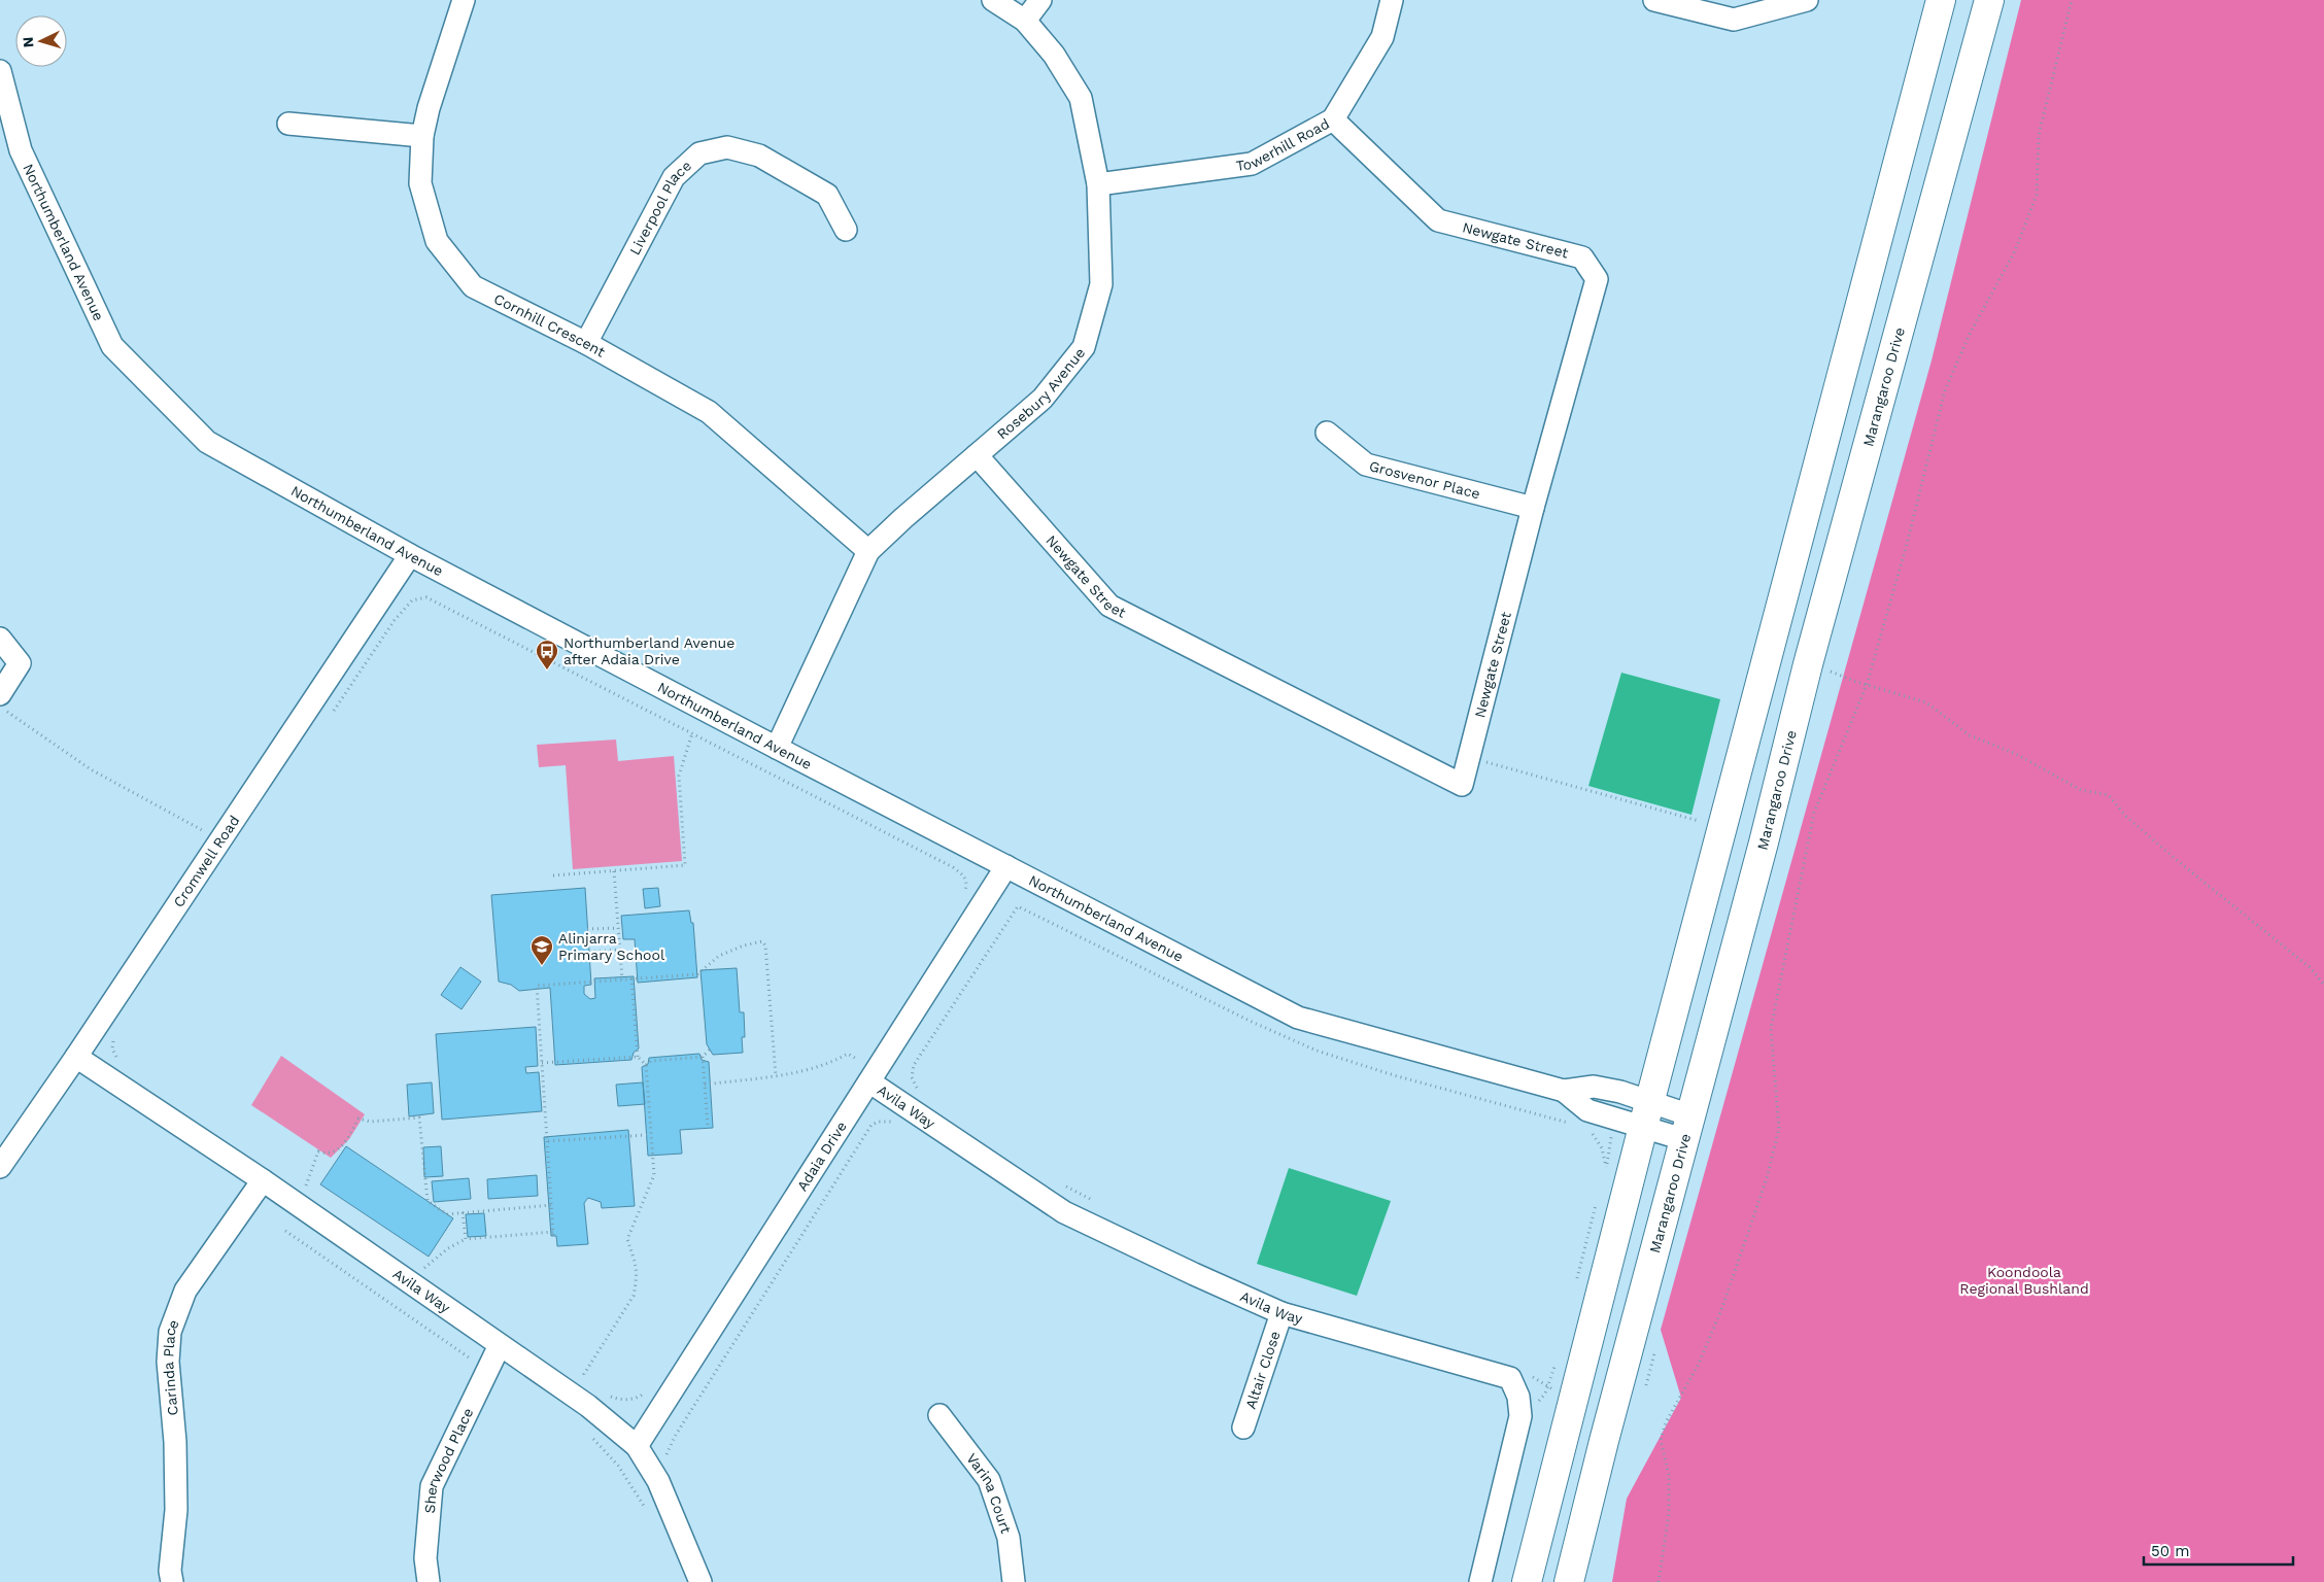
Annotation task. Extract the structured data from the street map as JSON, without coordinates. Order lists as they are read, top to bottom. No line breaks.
{"streets":{"main road":["Marangaroo Drive"],"street":["Towerhill Road","Liverpool Place","Newgate Street","Northumberland Avenue","Cornhill Crescent","Rosebury Avenue","Grosvenor Place","Cromwell Road","Avila Way","Adaia Drive","Carinda Place","Altair Close","Sherwood Place","Varina Court"]},"crossings":[["Towerhill Road","Newgate Street"],["Towerhill Road","Rosebury Avenue"],["Liverpool Place","Cornhill Crescent"],["Newgate Street","Rosebury Avenue"],["Newgate Street","Grosvenor Place"],["Northumberland Avenue","Marangaroo Drive"],["Northumberland Avenue","Rosebury Avenue"],["Northumberland Avenue","Cromwell Road"],["Northumberland Avenue","Adaia Drive"],["Cornhill Crescent","Rosebury Avenue"],["Cromwell Road","Avila Way"],["Avila Way","Adaia Drive"],["Avila Way","Carinda Place"],["Avila Way","Altair Close"],["Avila Way","Sherwood Place"]],"parks":["Koondoola Regional Bushland"],"places":{"bus stop":["Northumberland Avenue after Adaia Drive"],"school or university":["Alinjarra Primary School"]},"scale_bar":"50 m","north":"left"}
